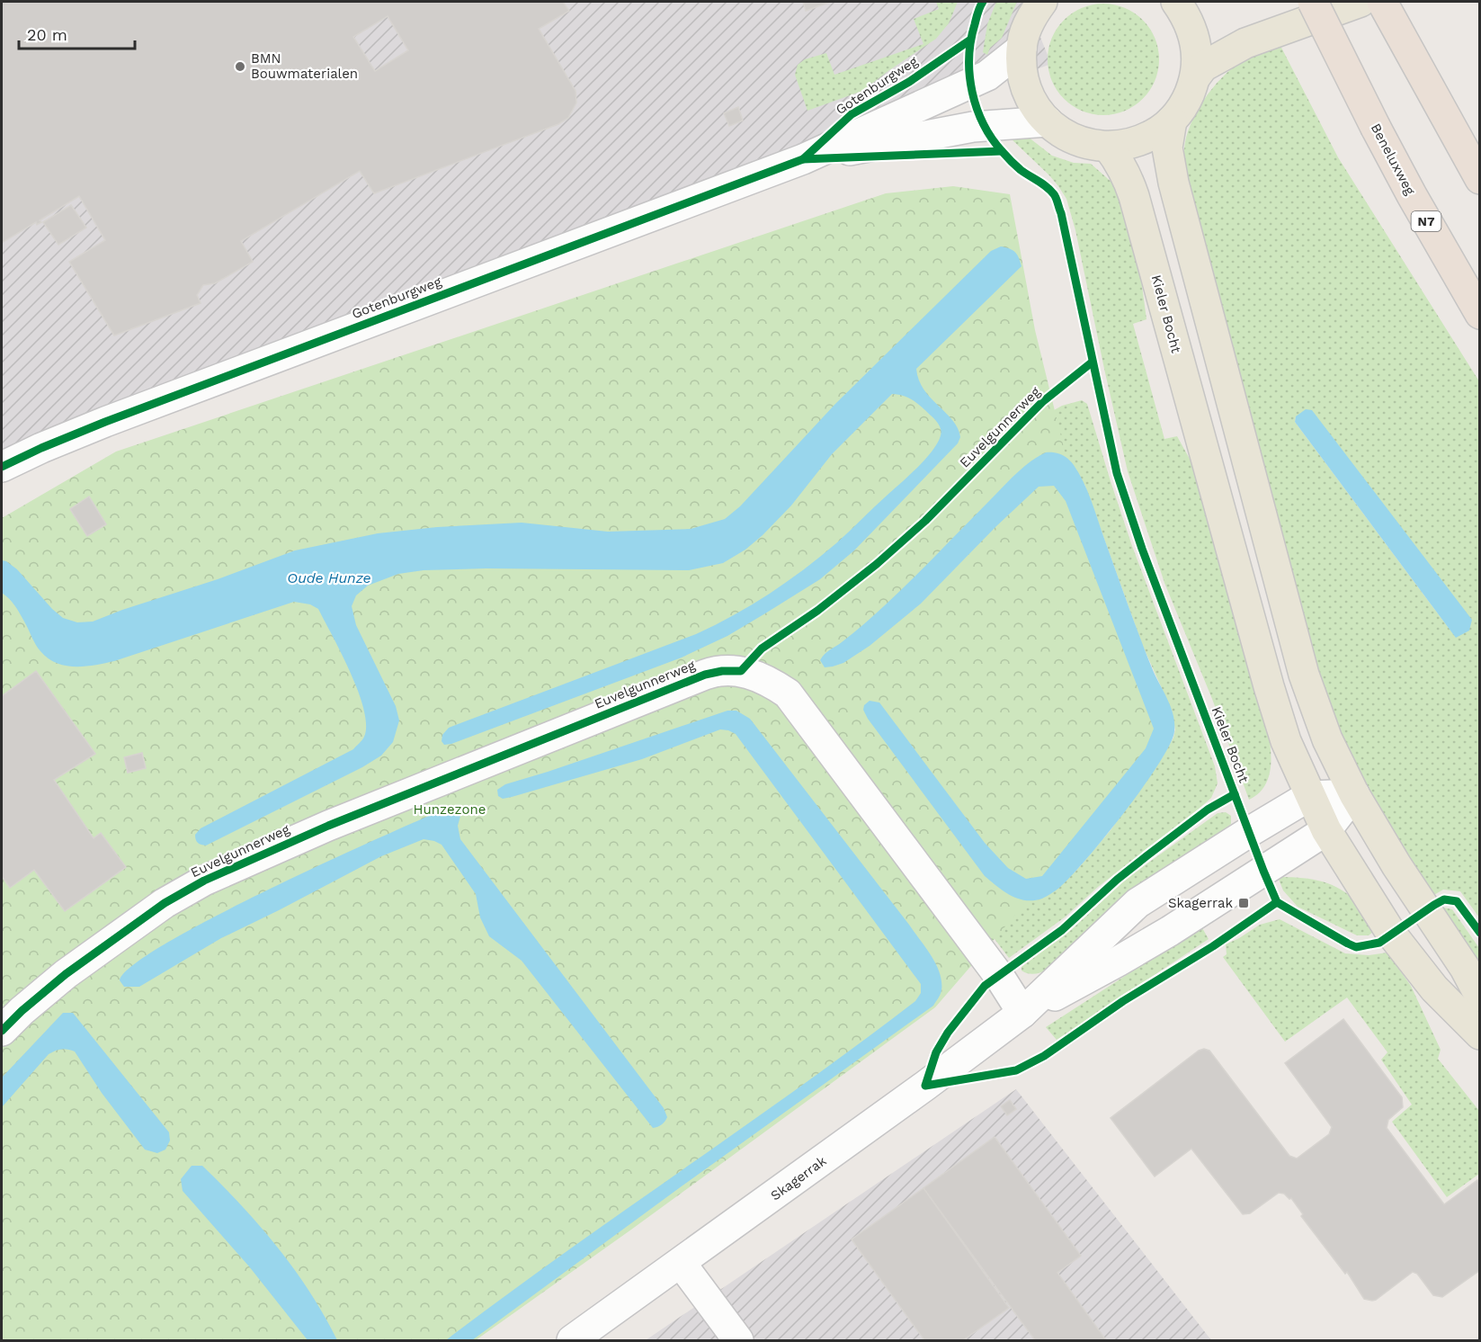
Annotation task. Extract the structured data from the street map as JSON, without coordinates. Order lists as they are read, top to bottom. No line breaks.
{"streets":{"highway":["Beneluxweg","N7"],"main road":["Kieler Bocht"],"street":["Gotenburgweg","Euvelgunnerweg","Skagerrak"]},"crossings":[["Kieler Bocht","Skagerrak"],["Euvelgunnerweg","Skagerrak"]],"water":["Oude Hunze"],"parks":["Hunzezone"],"places":{"other":["BMN Bouwmaterialen"],"transit":["Skagerrak"]},"scale_bar":"20 m"}
